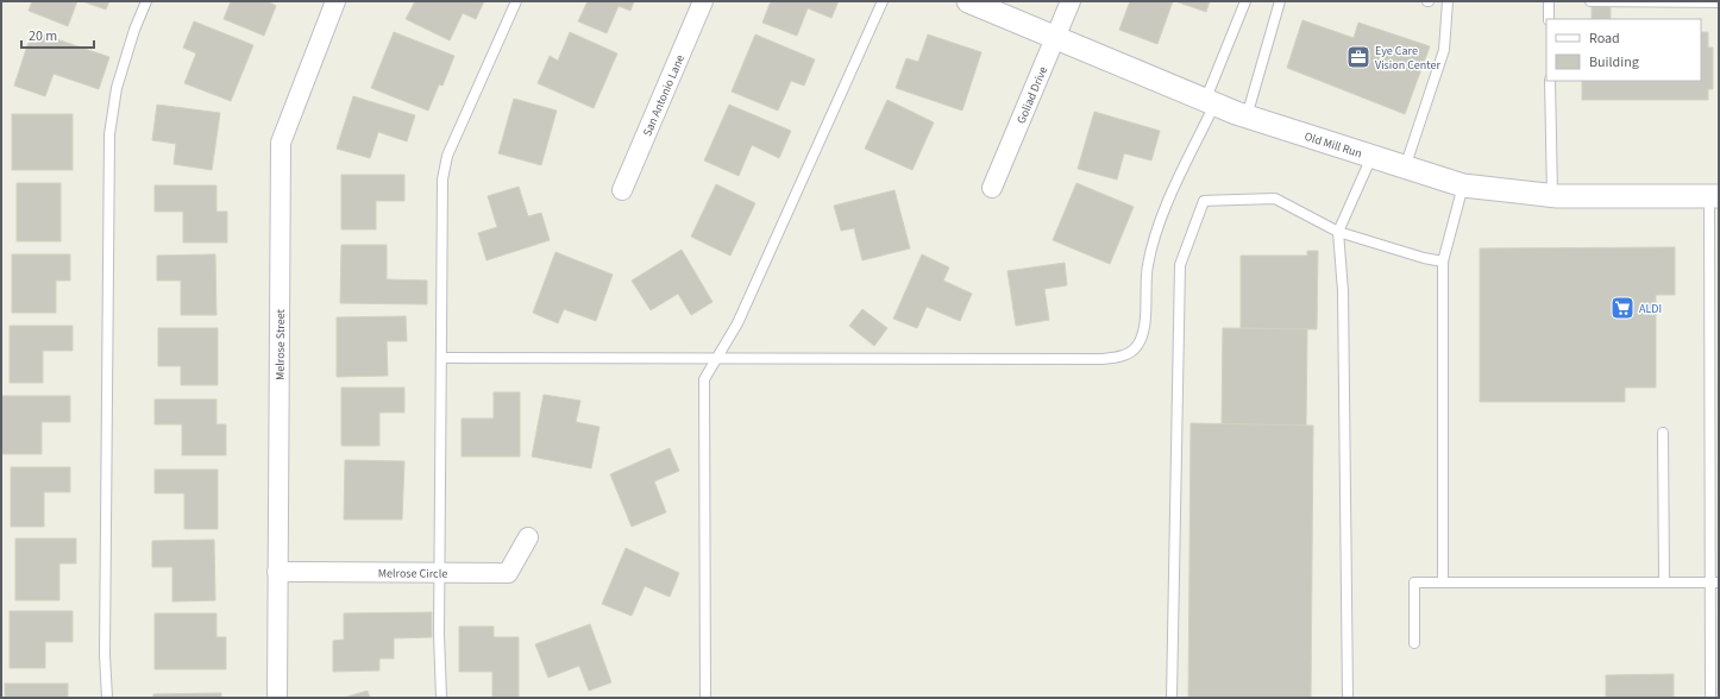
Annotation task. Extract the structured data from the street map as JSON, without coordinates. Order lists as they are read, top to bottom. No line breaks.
{"streets":{"street":["Goliad Drive","San Antonio Lane","Old Mill Run","Melrose Street","Melrose Circle"]},"crossings":[["Goliad Drive","Old Mill Run"],["Melrose Street","Melrose Circle"]],"places":{"office":["Eye Care Vision Center"],"supermarket":["ALDI"]},"legend":["Road","Building"],"scale_bar":"20 m"}
